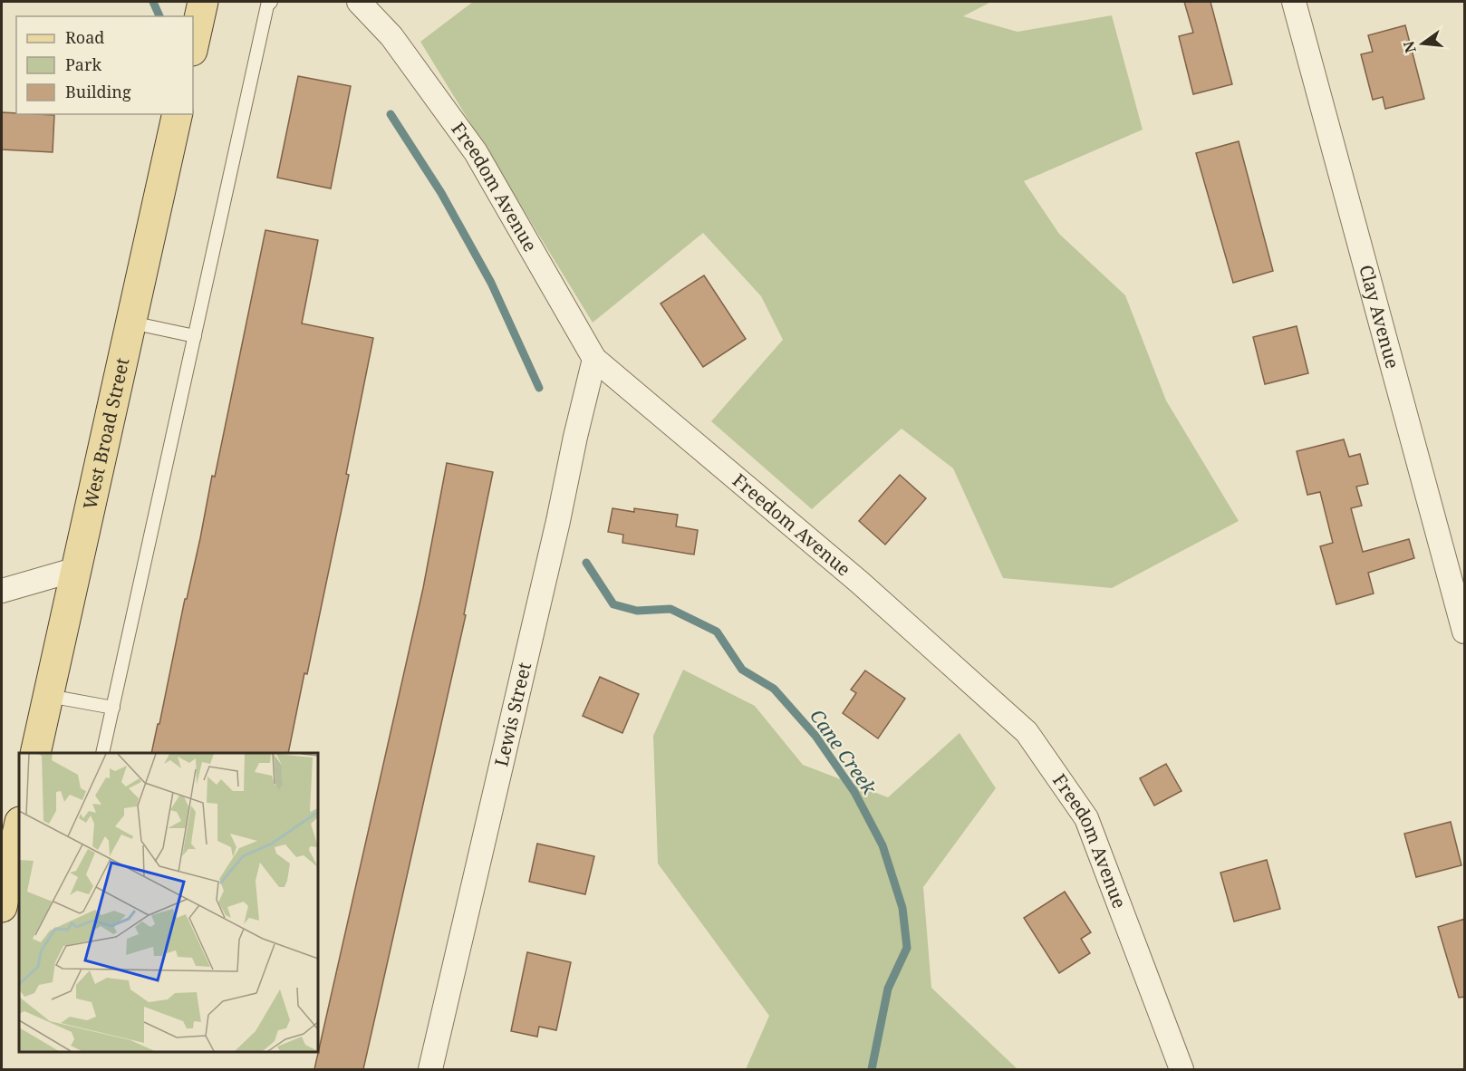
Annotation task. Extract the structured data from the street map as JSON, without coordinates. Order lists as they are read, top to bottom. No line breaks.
{"streets":{"main road":["West Broad Street"],"street":["Freedom Avenue","Clay Avenue","Lewis Street"]},"crossings":[["Freedom Avenue","Lewis Street"]],"water":["Cane Creek"],"legend":["Road","Park","Building"],"north":"left"}
